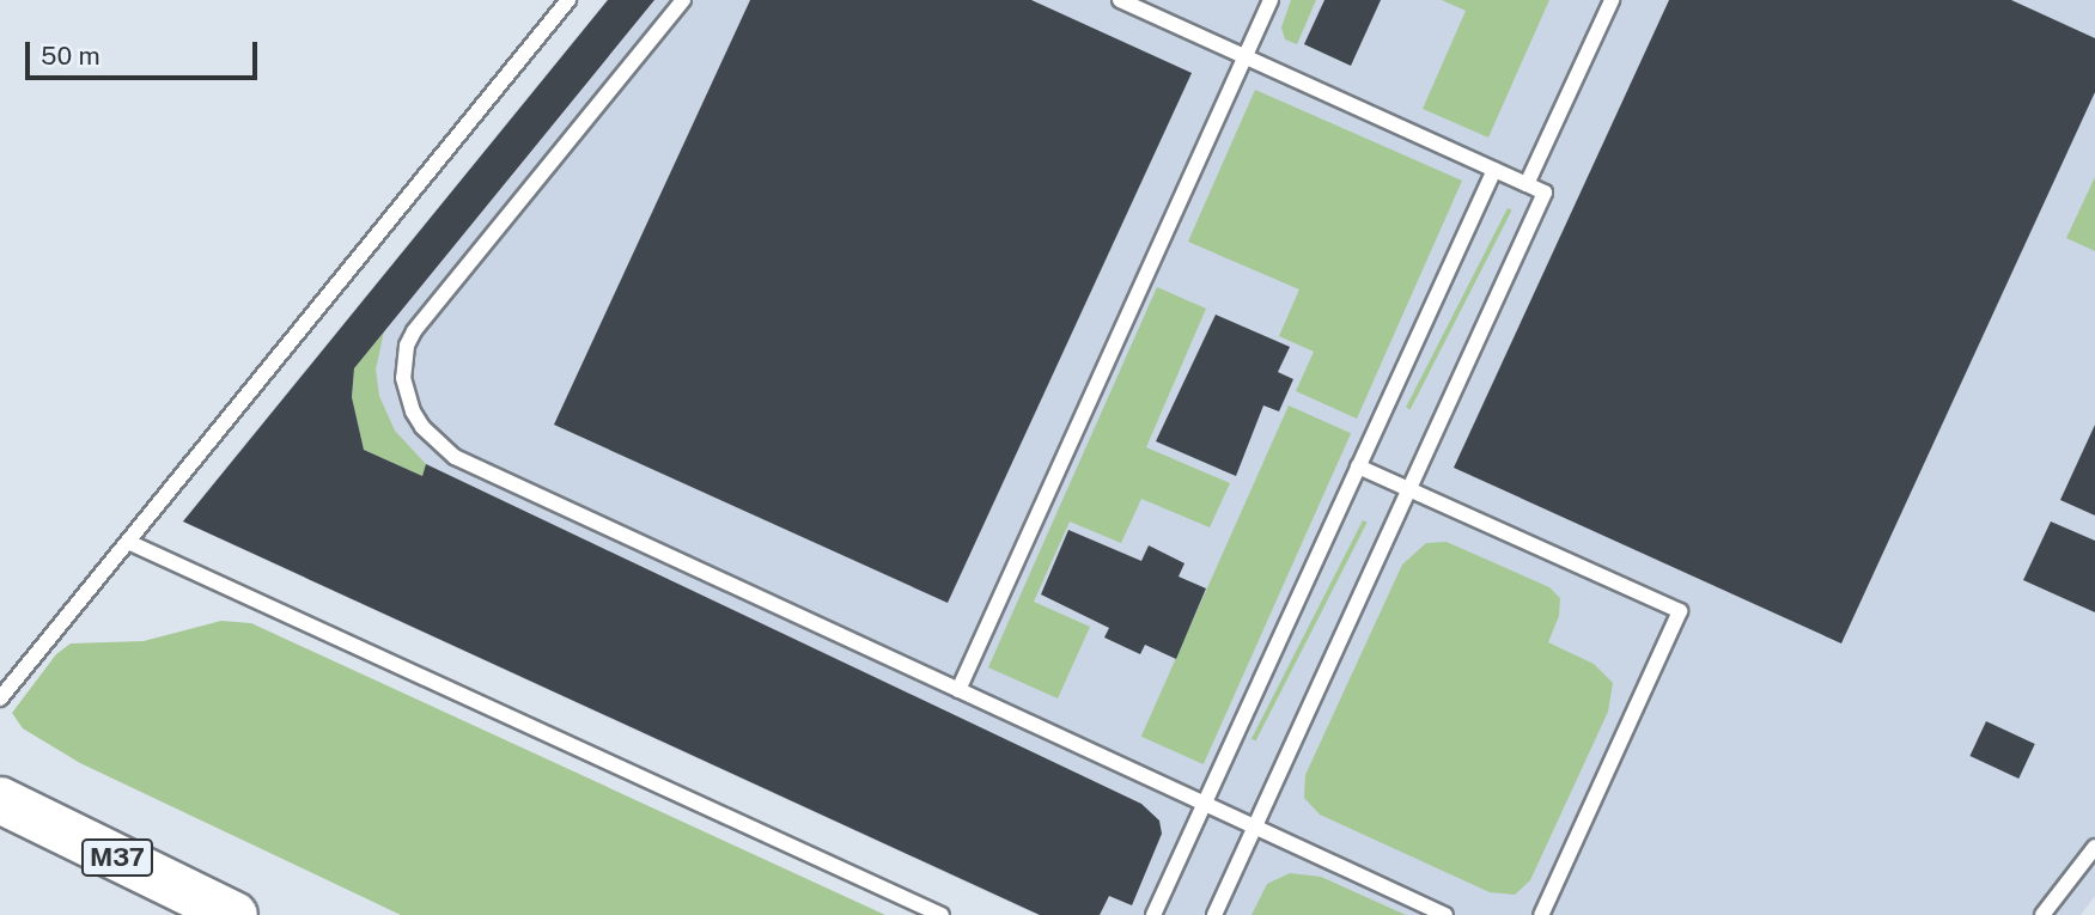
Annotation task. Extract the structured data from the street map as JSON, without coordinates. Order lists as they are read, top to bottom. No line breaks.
{"streets":{"highway":["M37"]},"scale_bar":"50 m"}
